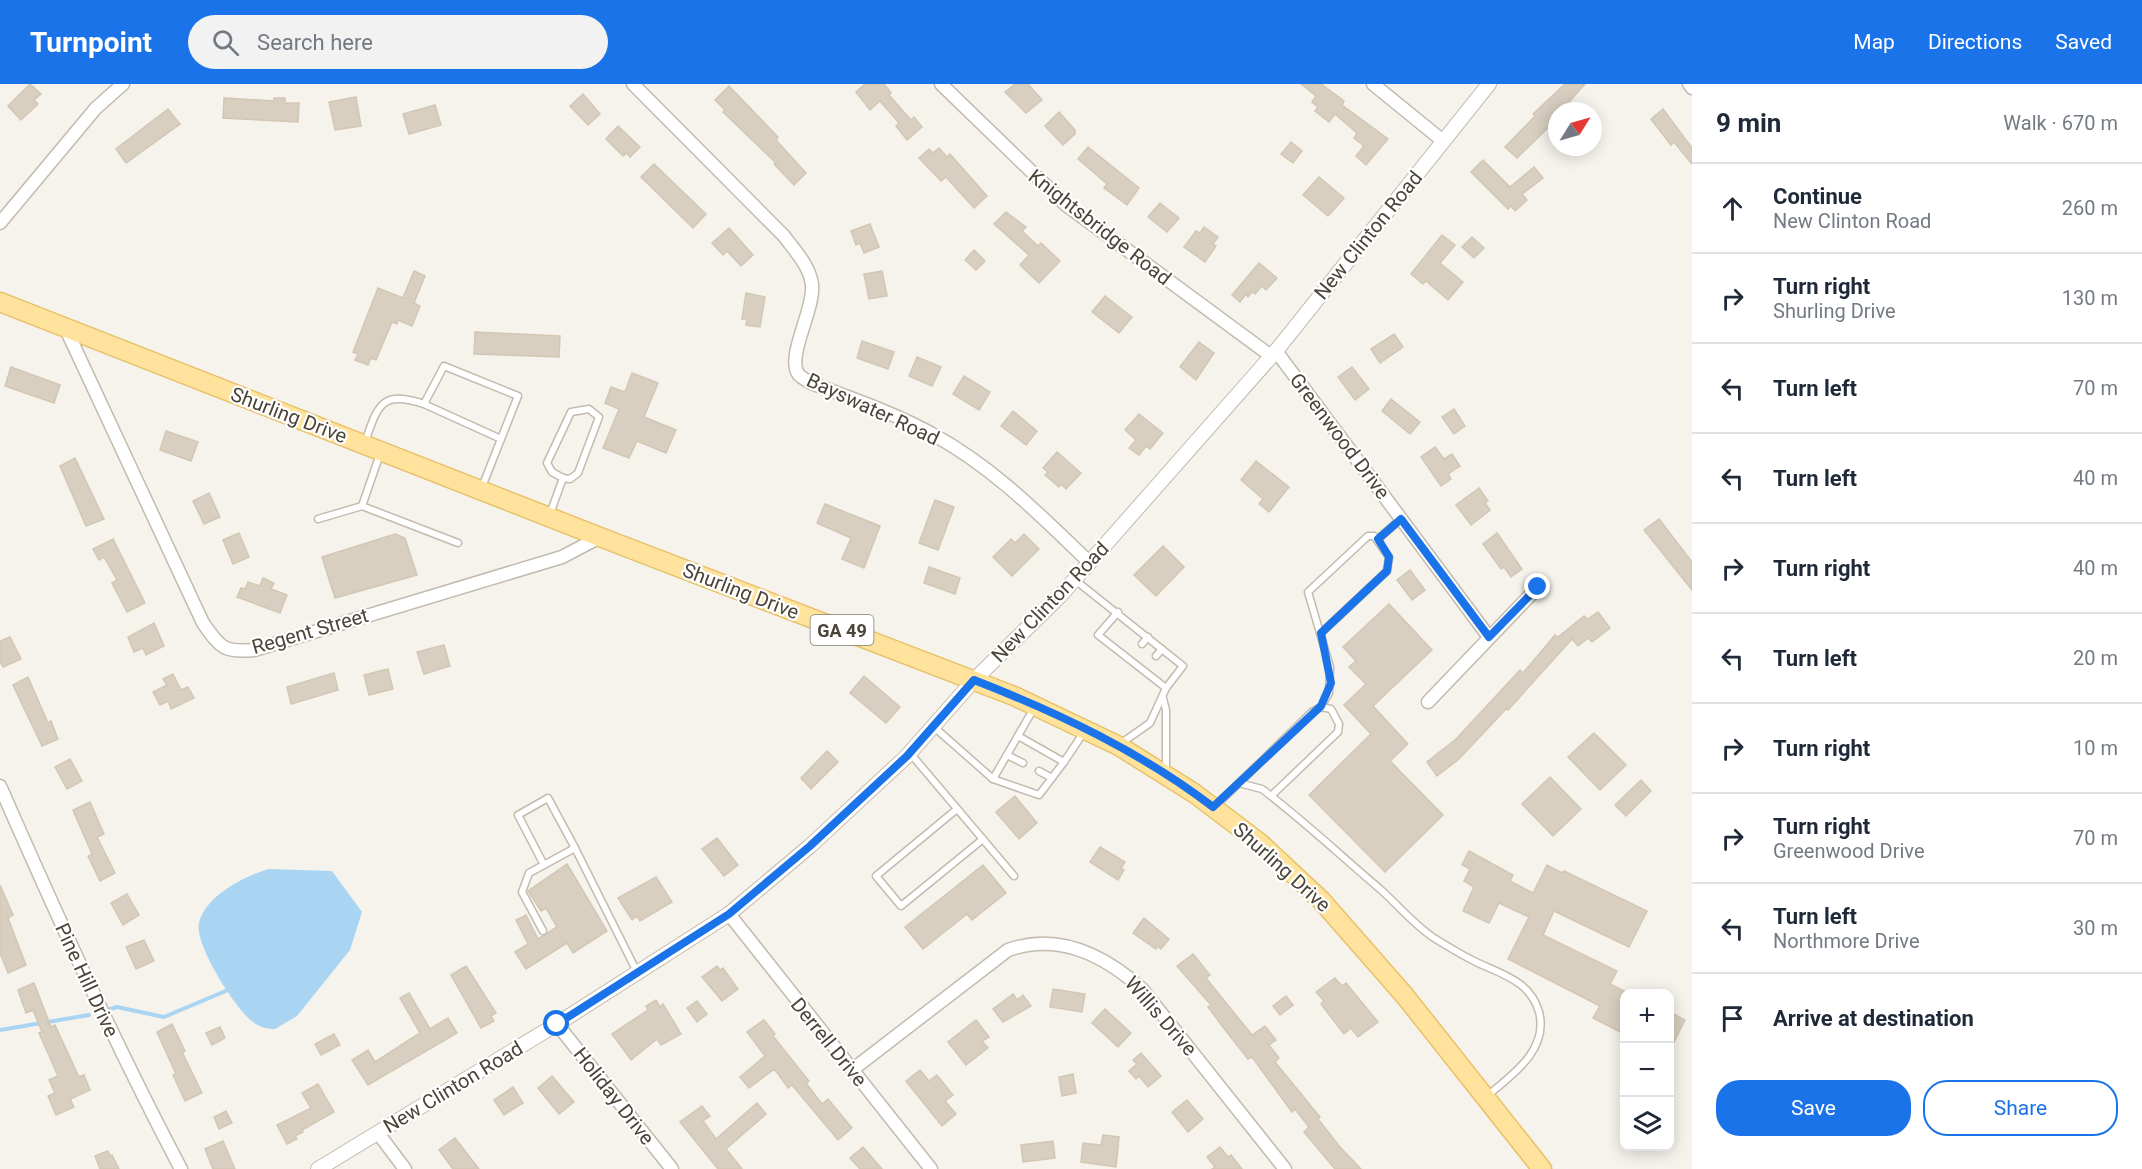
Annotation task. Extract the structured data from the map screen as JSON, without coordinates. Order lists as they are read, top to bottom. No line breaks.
{"streets":{"main road":["Shurling Drive","GA 49"],"street":["Knightsbridge Road","New Clinton Road","Bayswater Road","Greenwood Drive","Regent Street","Pine Hill Drive","Willis Drive","Derrell Drive","Holiday Drive"]},"crossings":[["Knightsbridge Road","New Clinton Road"],["Knightsbridge Road","Greenwood Drive"],["New Clinton Road","Bayswater Road"],["New Clinton Road","Shurling Drive"],["New Clinton Road","Greenwood Drive"],["New Clinton Road","Derrell Drive"],["New Clinton Road","Holiday Drive"],["Shurling Drive","Regent Street"],["Willis Drive","Derrell Drive"]],"north":"top right","page":{"header":"Turnpoint","search":"Search here","nav":["Map","Directions","Saved"],"heading":["9 min","Walk · 670 m"],"list":[["Continue","New Clinton Road","260 m"],["Turn right","Shurling Drive","130 m"],["Turn left","70 m"],["Turn left","40 m"],["Turn right","40 m"],["Turn left","20 m"],["Turn right","10 m"],["Turn right","Greenwood Drive","70 m"],["Turn left","Northmore Drive","30 m"],"Arrive at destination"],"map_buttons":["+","−"],"buttons":["Save","Share"]}}
